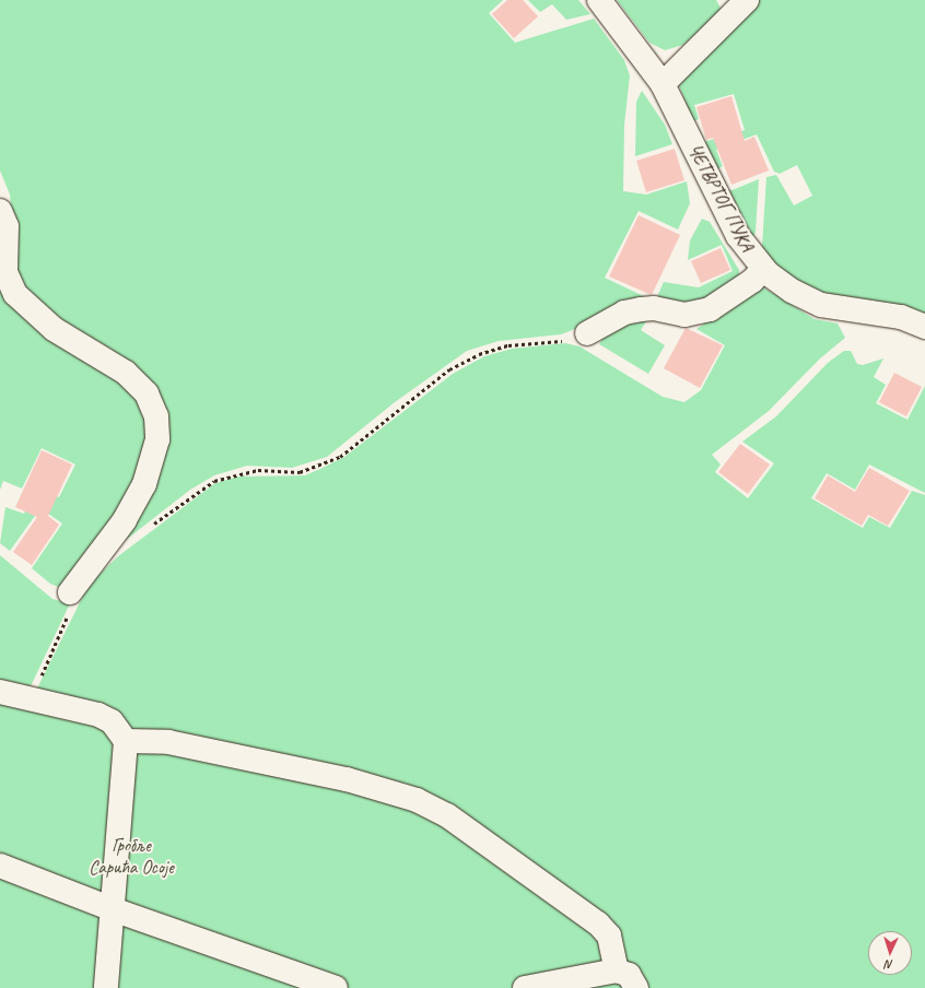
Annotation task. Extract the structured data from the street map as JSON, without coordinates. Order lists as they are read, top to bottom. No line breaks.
{"streets":{"street":["ЧЕТВРТОГ ПУКА"]},"parks":["Гробље Сарића Осоје"],"north":"bottom"}
